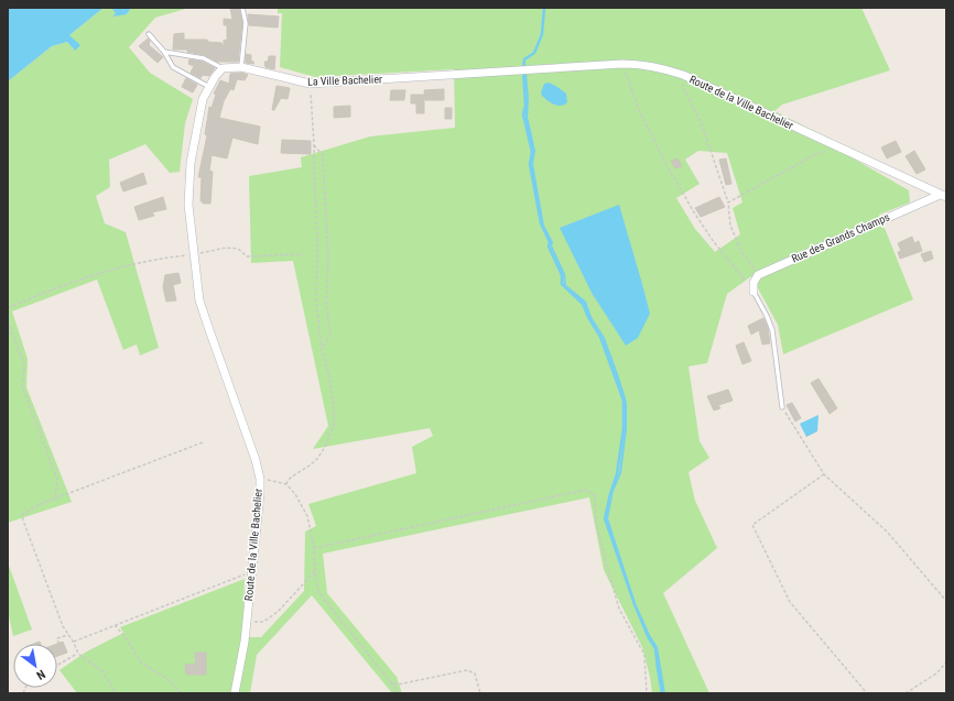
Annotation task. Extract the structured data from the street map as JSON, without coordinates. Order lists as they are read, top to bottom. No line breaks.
{"streets":{"street":["La Ville Bachelier","Route de la Ville Bachelier","Rue des Grands Champs"]},"crossings":[["La Ville Bachelier","Route de la Ville Bachelier"],["Route de la Ville Bachelier","Rue des Grands Champs"]],"north":"bottom right"}
